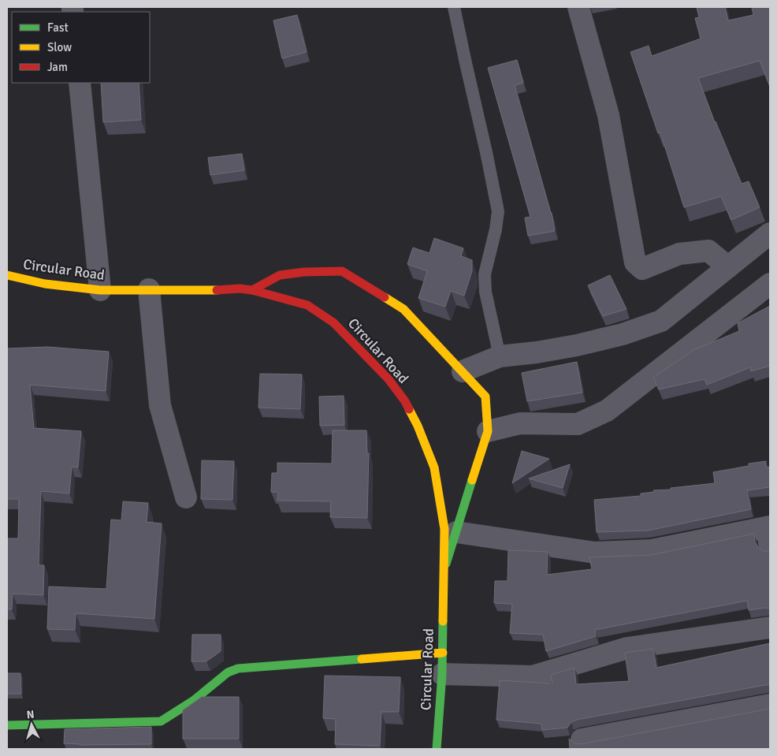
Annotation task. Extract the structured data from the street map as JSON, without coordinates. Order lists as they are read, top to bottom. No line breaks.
{"streets":{"street":["Circular Road"]},"legend":["Fast","Slow","Jam"],"north":"top"}
